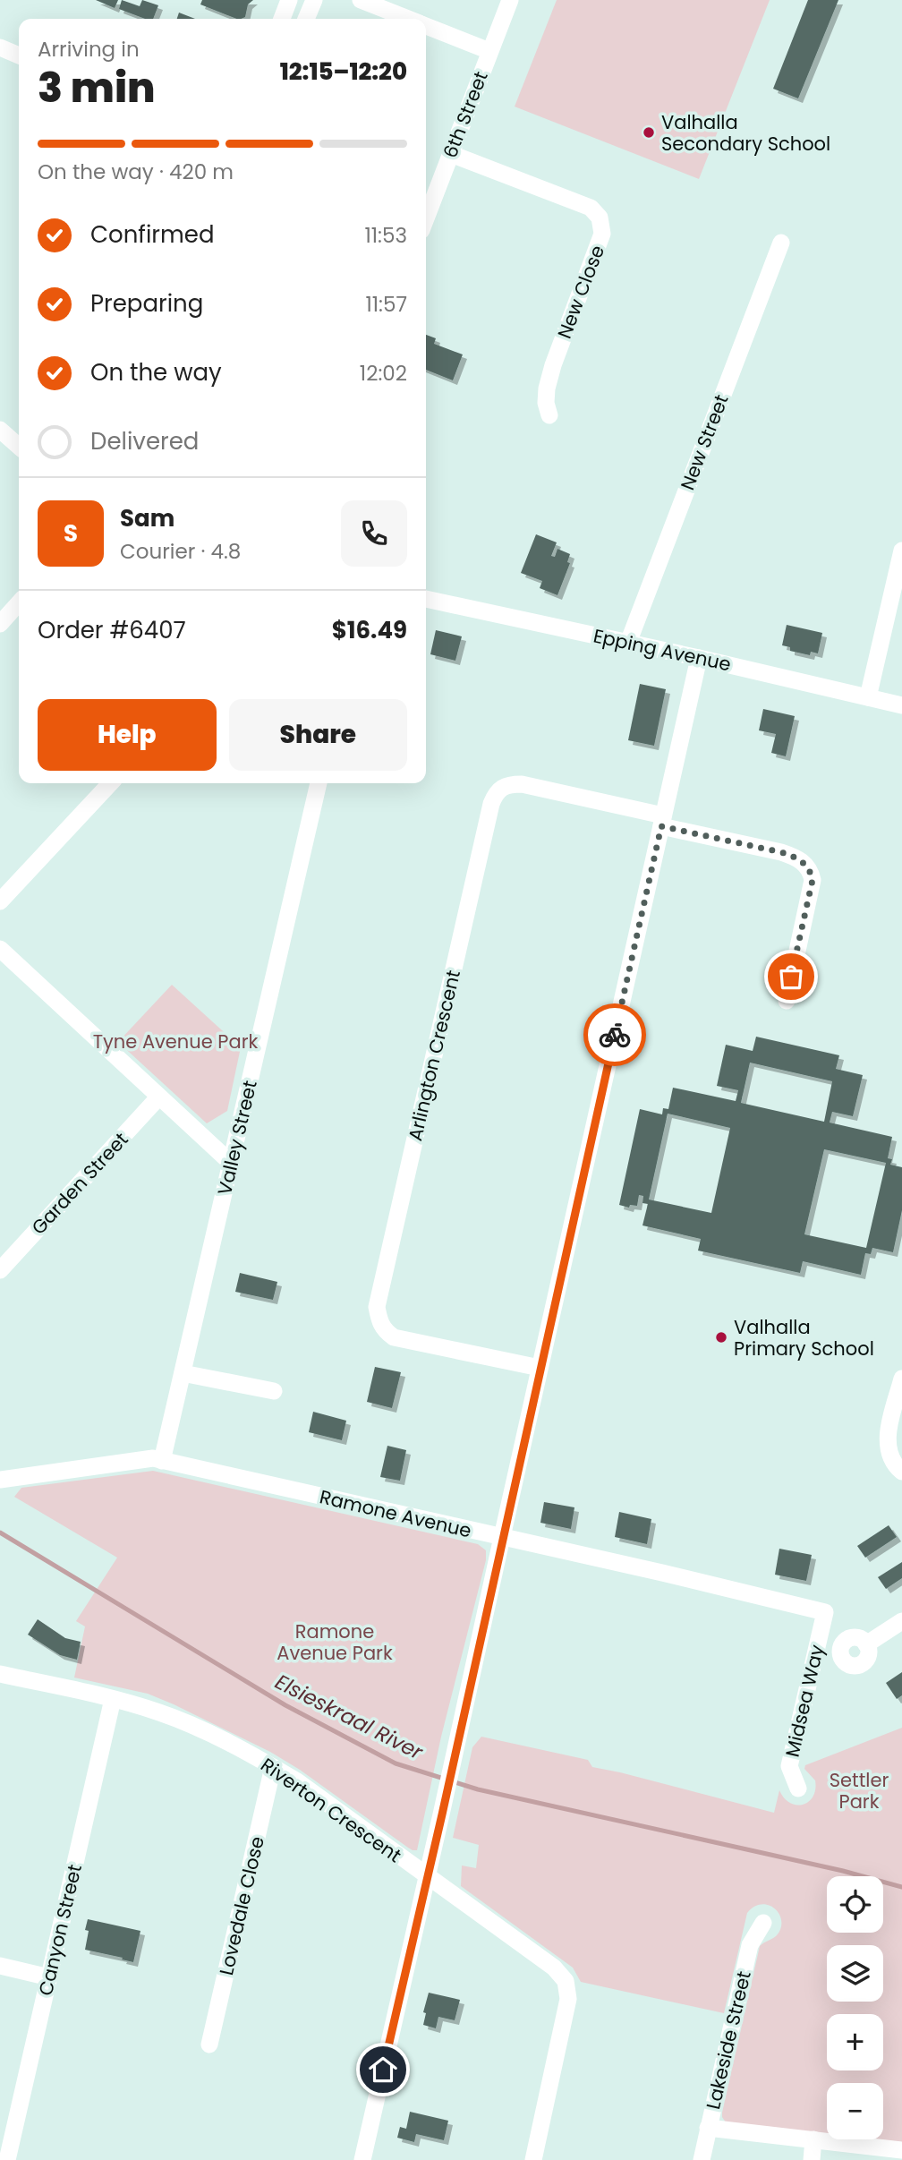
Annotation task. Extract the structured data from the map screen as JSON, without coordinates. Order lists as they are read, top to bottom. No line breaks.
{"streets":{"street":["6th Street","New Close","New Street","Epping Avenue","Arlington Crescent","Valley Street","Garden Street","Ramone Avenue","Midsea Way","Riverton Crescent","Lovedale Close","Canyon Street","Lakeside Street"]},"crossings":[["6th Street","New Close"],["New Street","Epping Avenue"],["Valley Street","Ramone Avenue"],["Ramone Avenue","Midsea Way"],["Riverton Crescent","Lovedale Close"],["Riverton Crescent","Canyon Street"]],"water":["Elsieskraal River"],"parks":["Tyne Avenue Park","Ramone Avenue Park","Settler Park"],"places":["Valhalla Secondary School","Valhalla Primary School"],"page":{"heading":["3 min","Arriving in","12:15–12:20"],"panel":["Sam","Courier · 4.8","Order #6407","$16.49"],"bar":"On the way · 420 m","list":[["Confirmed","11:53"],["Preparing","11:57"],["On the way","12:02"],"Delivered"],"round":"S","buttons":["Help","Share"],"map_buttons":["+","−"]}}
